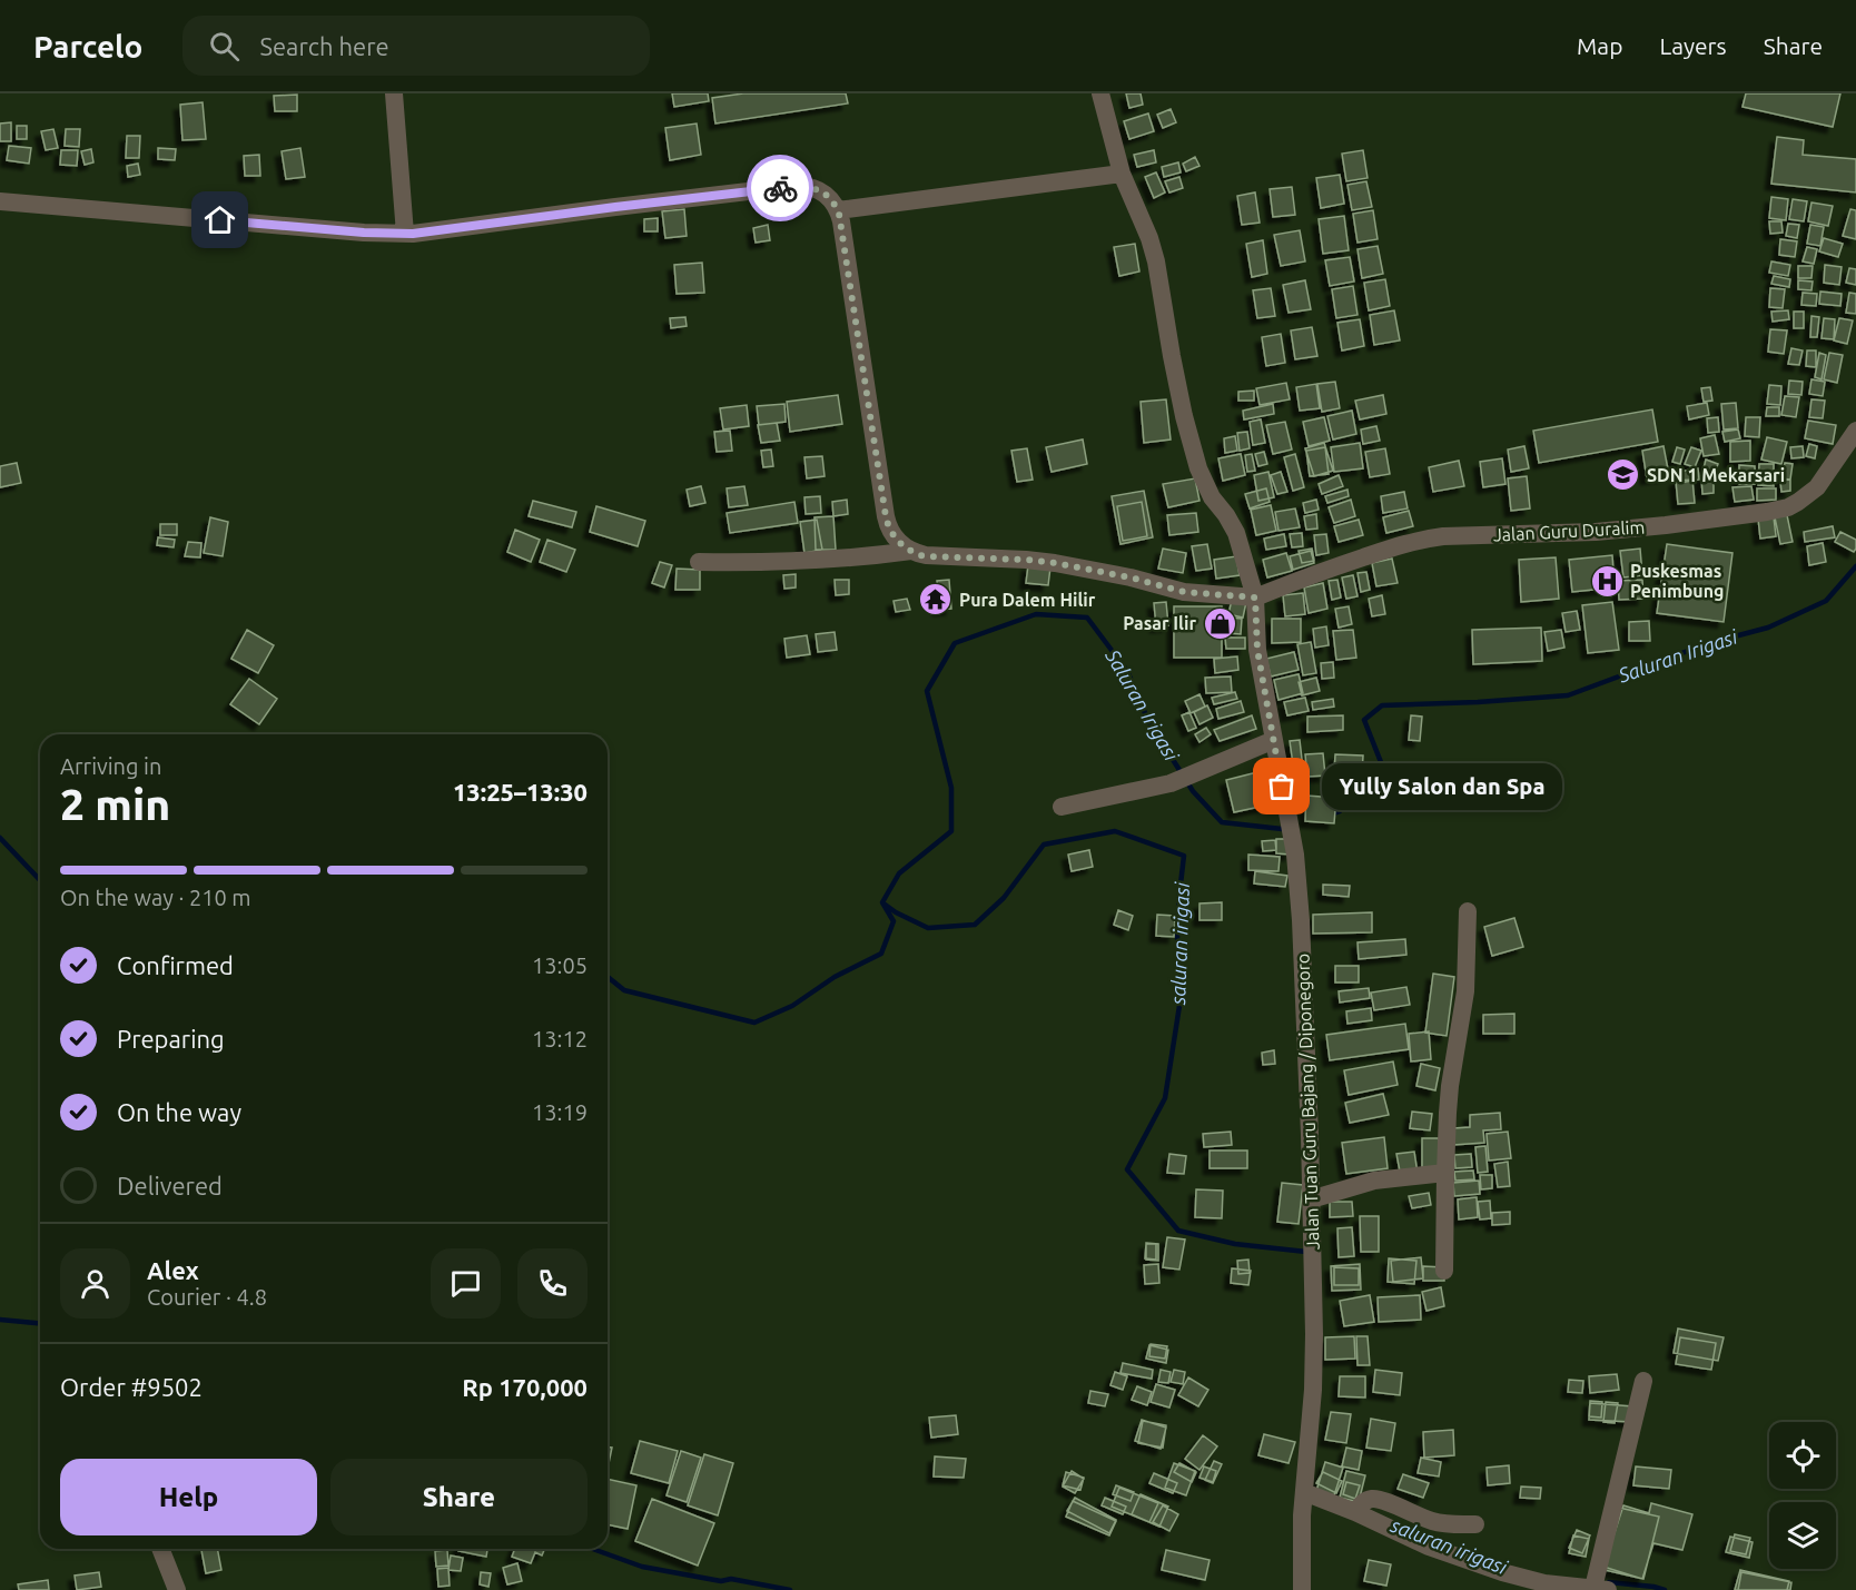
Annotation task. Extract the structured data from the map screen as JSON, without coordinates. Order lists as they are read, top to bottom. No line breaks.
{"streets":{"street":["Jalan Guru Duralim","Jalan Tuan Guru Bajang / Diponegoro"]},"crossings":[["Jalan Guru Duralim","Jalan Tuan Guru Bajang / Diponegoro"]],"water":["Saluran Irigasi","saluran irigasi"],"places":{"school or university":["SDN 1 Mekarsari"],"hospital":["Puskesmas Penimbung"],"temple":["Pura Dalem Hilir"],"shop":["Pasar Ilir"],"other":["Yully Salon dan Spa"]},"page":{"header":"Parcelo","search":"Search here","nav":["Map","Layers","Share"],"heading":["2 min","Arriving in","13:25–13:30"],"panel":["Alex","Courier · 4.8","Order #9502","Rp 170,000"],"bubble":"Yully Salon dan Spa","bar":"On the way · 210 m","list":[["Confirmed","13:05"],["Preparing","13:12"],["On the way","13:19"],"Delivered"],"buttons":["Help","Share"]}}
